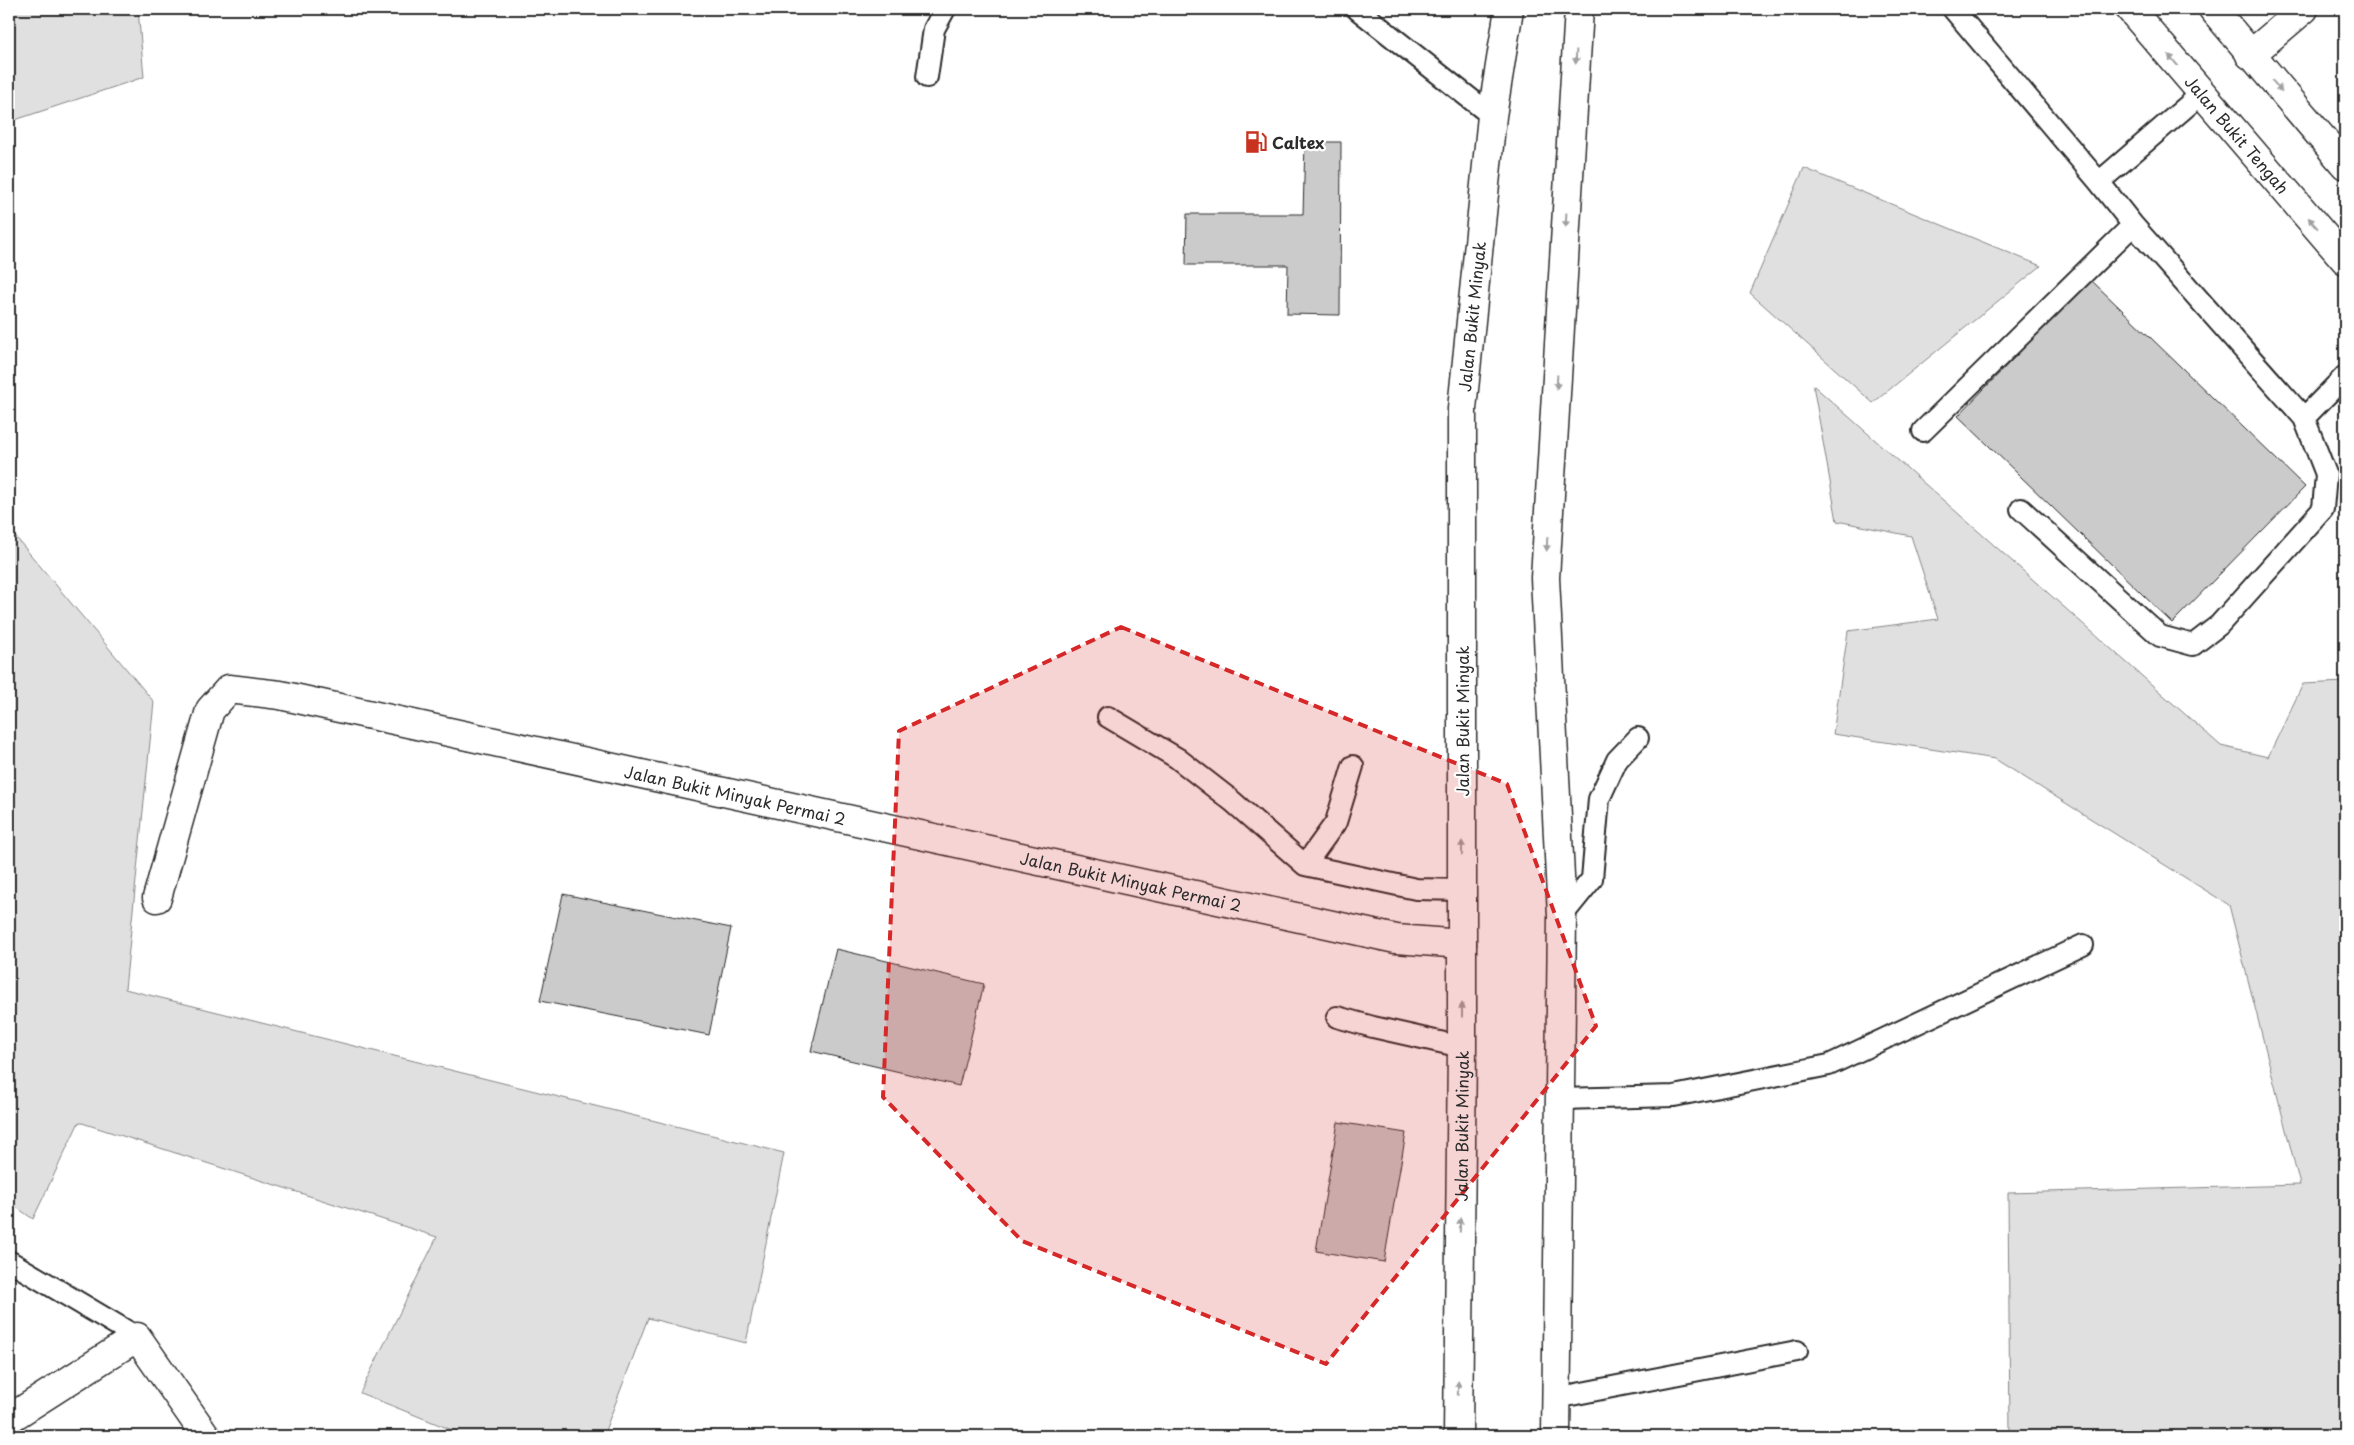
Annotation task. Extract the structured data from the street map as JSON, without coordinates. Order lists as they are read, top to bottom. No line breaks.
{"streets":{"main road":["Jalan Bukit Tengah","Jalan Bukit Minyak","Jalan Bukit Minyak Permai 2"]},"crossings":[["Jalan Bukit Minyak","Jalan Bukit Minyak Permai 2"]],"places":{"fuel station":["Caltex"]}}
